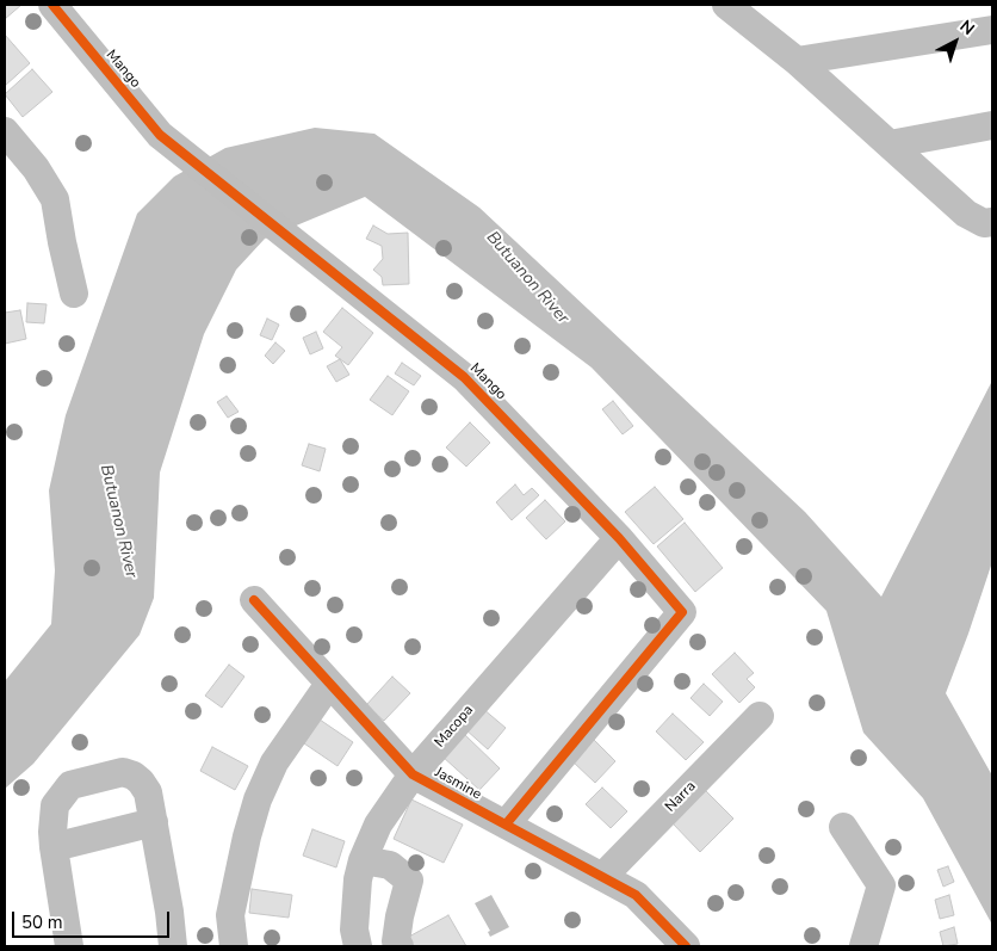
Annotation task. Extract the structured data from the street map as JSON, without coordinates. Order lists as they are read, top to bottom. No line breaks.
{"streets":{"street":["Mango","Macopa","Jasmine","Narra"]},"crossings":[["Mango","Macopa"],["Mango","Jasmine"],["Macopa","Jasmine"],["Jasmine","Narra"]],"water":["Butuanon River"],"scale_bar":"50 m","north":"top right"}
